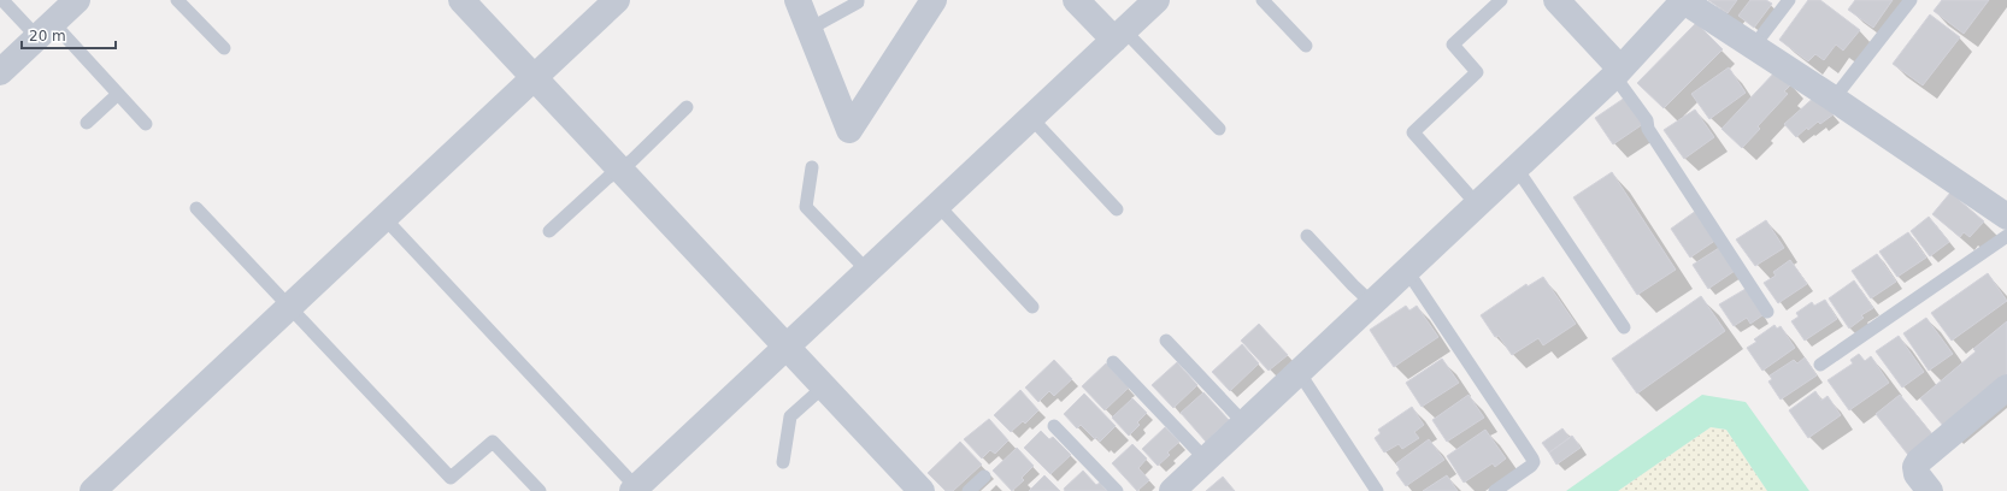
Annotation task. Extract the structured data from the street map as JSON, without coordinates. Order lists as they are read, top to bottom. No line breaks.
{"scale_bar":"20 m"}
